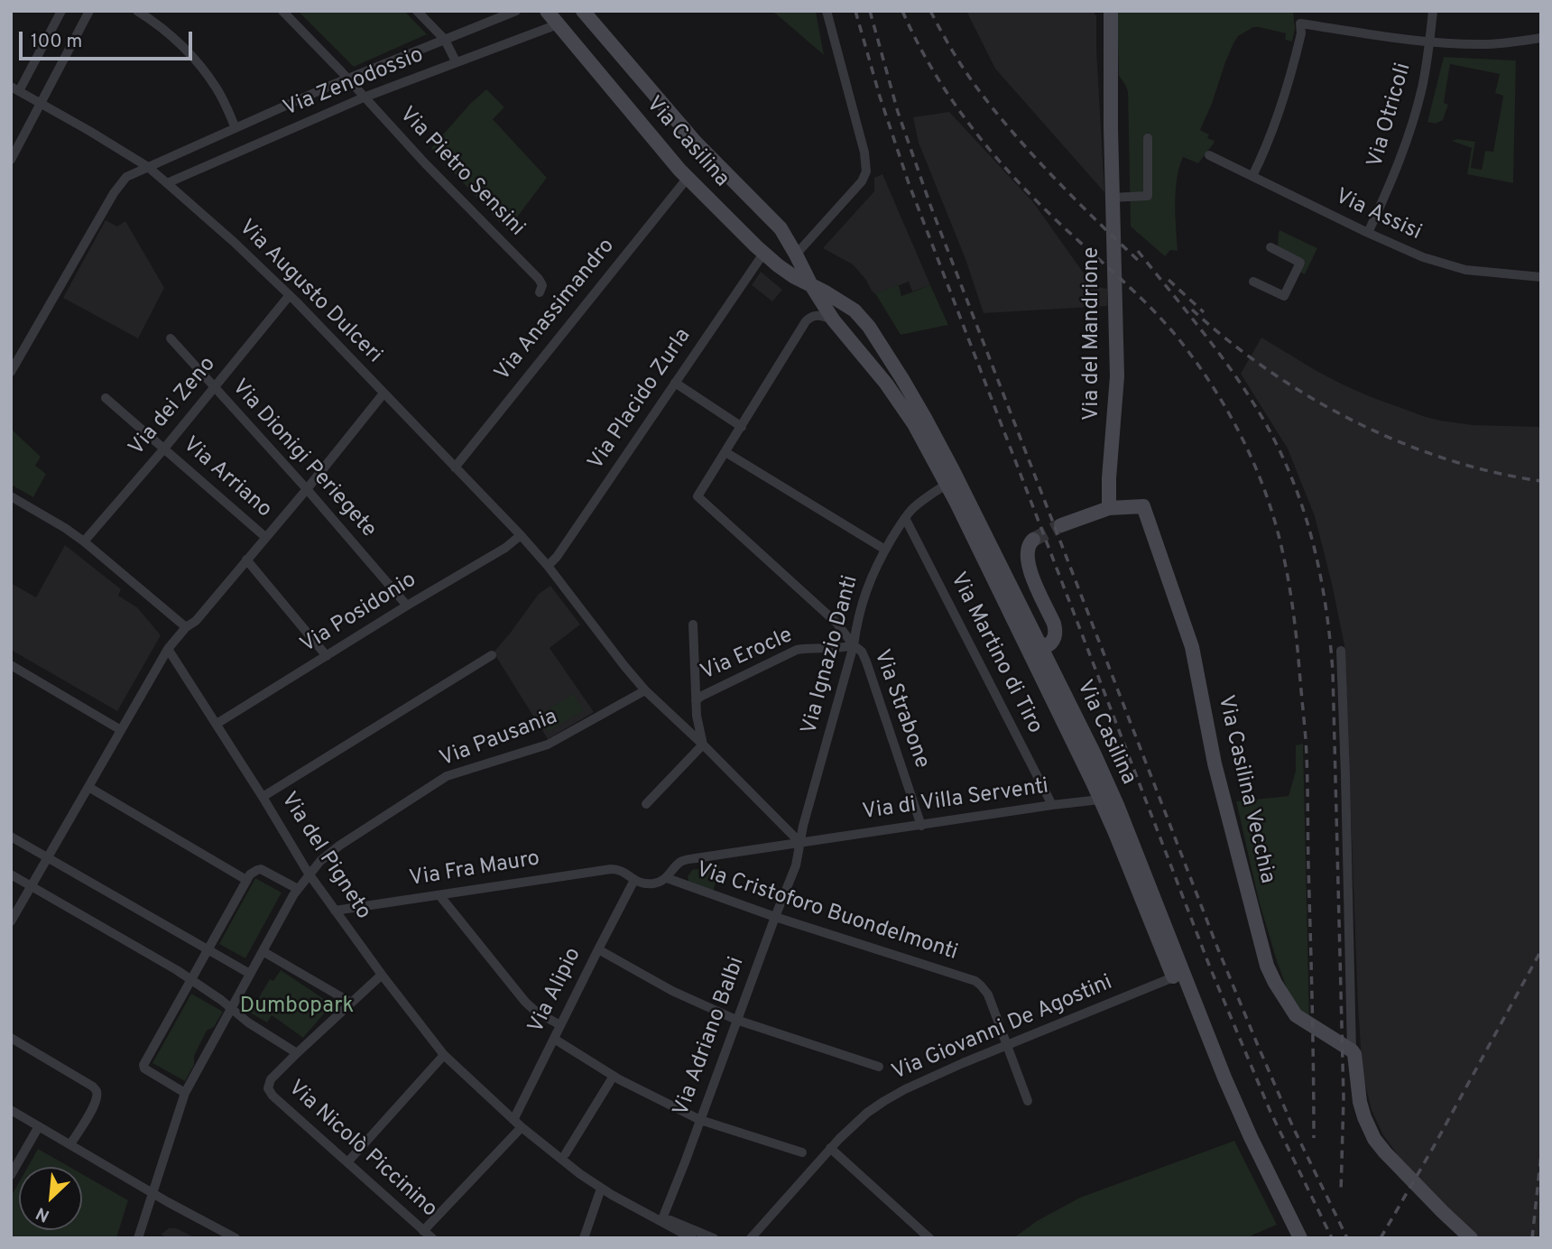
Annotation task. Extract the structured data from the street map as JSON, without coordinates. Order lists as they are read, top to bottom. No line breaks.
{"streets":{"main road":["Via Casilina","Via del Mandrione","Via Casilina Vecchia"],"street":["Via Zenodossio","Via Otricoli","Via Pietro Sensini","Via Assisi","Via Augusto Dulceri","Via Anassimandro","Via Placido Zurla","Via dei Zeno","Via Dionigi Periegete","Via Arriano","Via Posidonio","Via Martino di Tiro","Via Erocle","Via Ignazio Danti","Via Strabone","Via Pausania","Via di Villa Serventi","Via del Pigneto","Via Fra Mauro","Via Cristoforo Buondelmonti","Via Alipio","Via Giovanni De Agostini","Via Adriano Balbi","Via Nicolò Piccinino"]},"crossings":[["Via Zenodossio","Via Casilina"],["Via Zenodossio","Via Pietro Sensini"],["Via Zenodossio","Via Augusto Dulceri"],["Via Otricoli","Via Assisi"],["Via Casilina","Via Anassimandro"],["Via Casilina","Via Placido Zurla"],["Via Casilina","Via Ignazio Danti"],["Via Casilina","Via di Villa Serventi"],["Via Casilina","Via Giovanni De Agostini"],["Via Augusto Dulceri","Via Anassimandro"],["Via Augusto Dulceri","Via Placido Zurla"],["Via Augusto Dulceri","Via dei Zeno"],["Via Augusto Dulceri","Via Posidonio"],["Via Augusto Dulceri","Via Ignazio Danti"],["Via Augusto Dulceri","Via Pausania"],["Via Augusto Dulceri","Via di Villa Serventi"],["Via Augusto Dulceri","Via Adriano Balbi"],["Via del Mandrione","Via Casilina Vecchia"],["Via dei Zeno","Via Dionigi Periegete"],["Via dei Zeno","Via Arriano"],["Via Dionigi Periegete","Via Posidonio"],["Via Posidonio","Via del Pigneto"],["Via Martino di Tiro","Via Ignazio Danti"],["Via Martino di Tiro","Via di Villa Serventi"],["Via Erocle","Via Ignazio Danti"],["Via Erocle","Via Strabone"],["Via Ignazio Danti","Via Strabone"],["Via Ignazio Danti","Via di Villa Serventi"],["Via Ignazio Danti","Via Adriano Balbi"],["Via Strabone","Via di Villa Serventi"],["Via Pausania","Via del Pigneto"],["Via di Villa Serventi","Via Cristoforo Buondelmonti"],["Via di Villa Serventi","Via Adriano Balbi"],["Via del Pigneto","Via Fra Mauro"],["Via del Pigneto","Via Alipio"],["Via del Pigneto","Via Adriano Balbi"],["Via Fra Mauro","Via Alipio"],["Via Cristoforo Buondelmonti","Via Giovanni De Agostini"],["Via Cristoforo Buondelmonti","Via Adriano Balbi"]],"parks":["Dumbopark"],"scale_bar":"100 m","north":"bottom left"}
